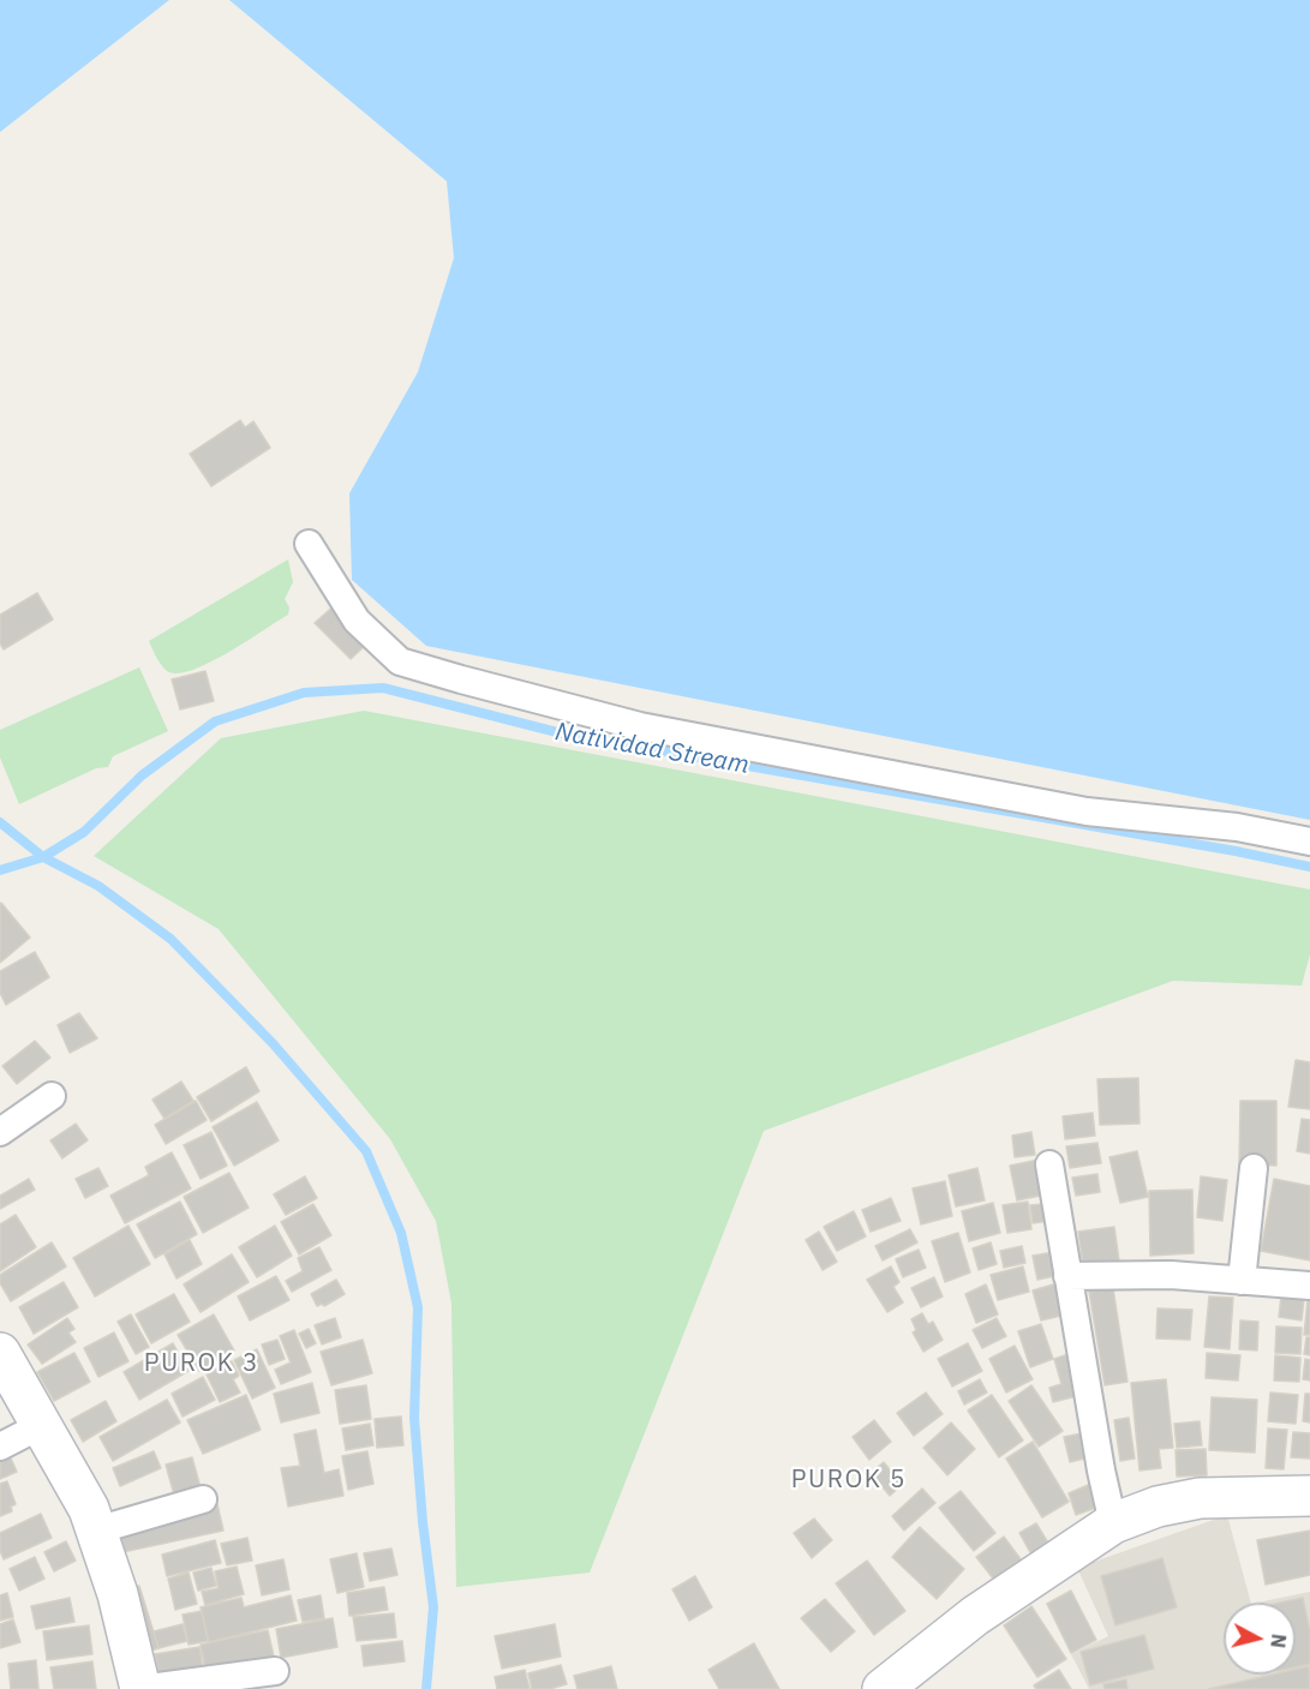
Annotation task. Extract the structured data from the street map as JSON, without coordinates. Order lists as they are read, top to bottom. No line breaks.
{"districts":["PUROK 3","PUROK 5"],"water":["Natividad Stream"],"north":"right"}
